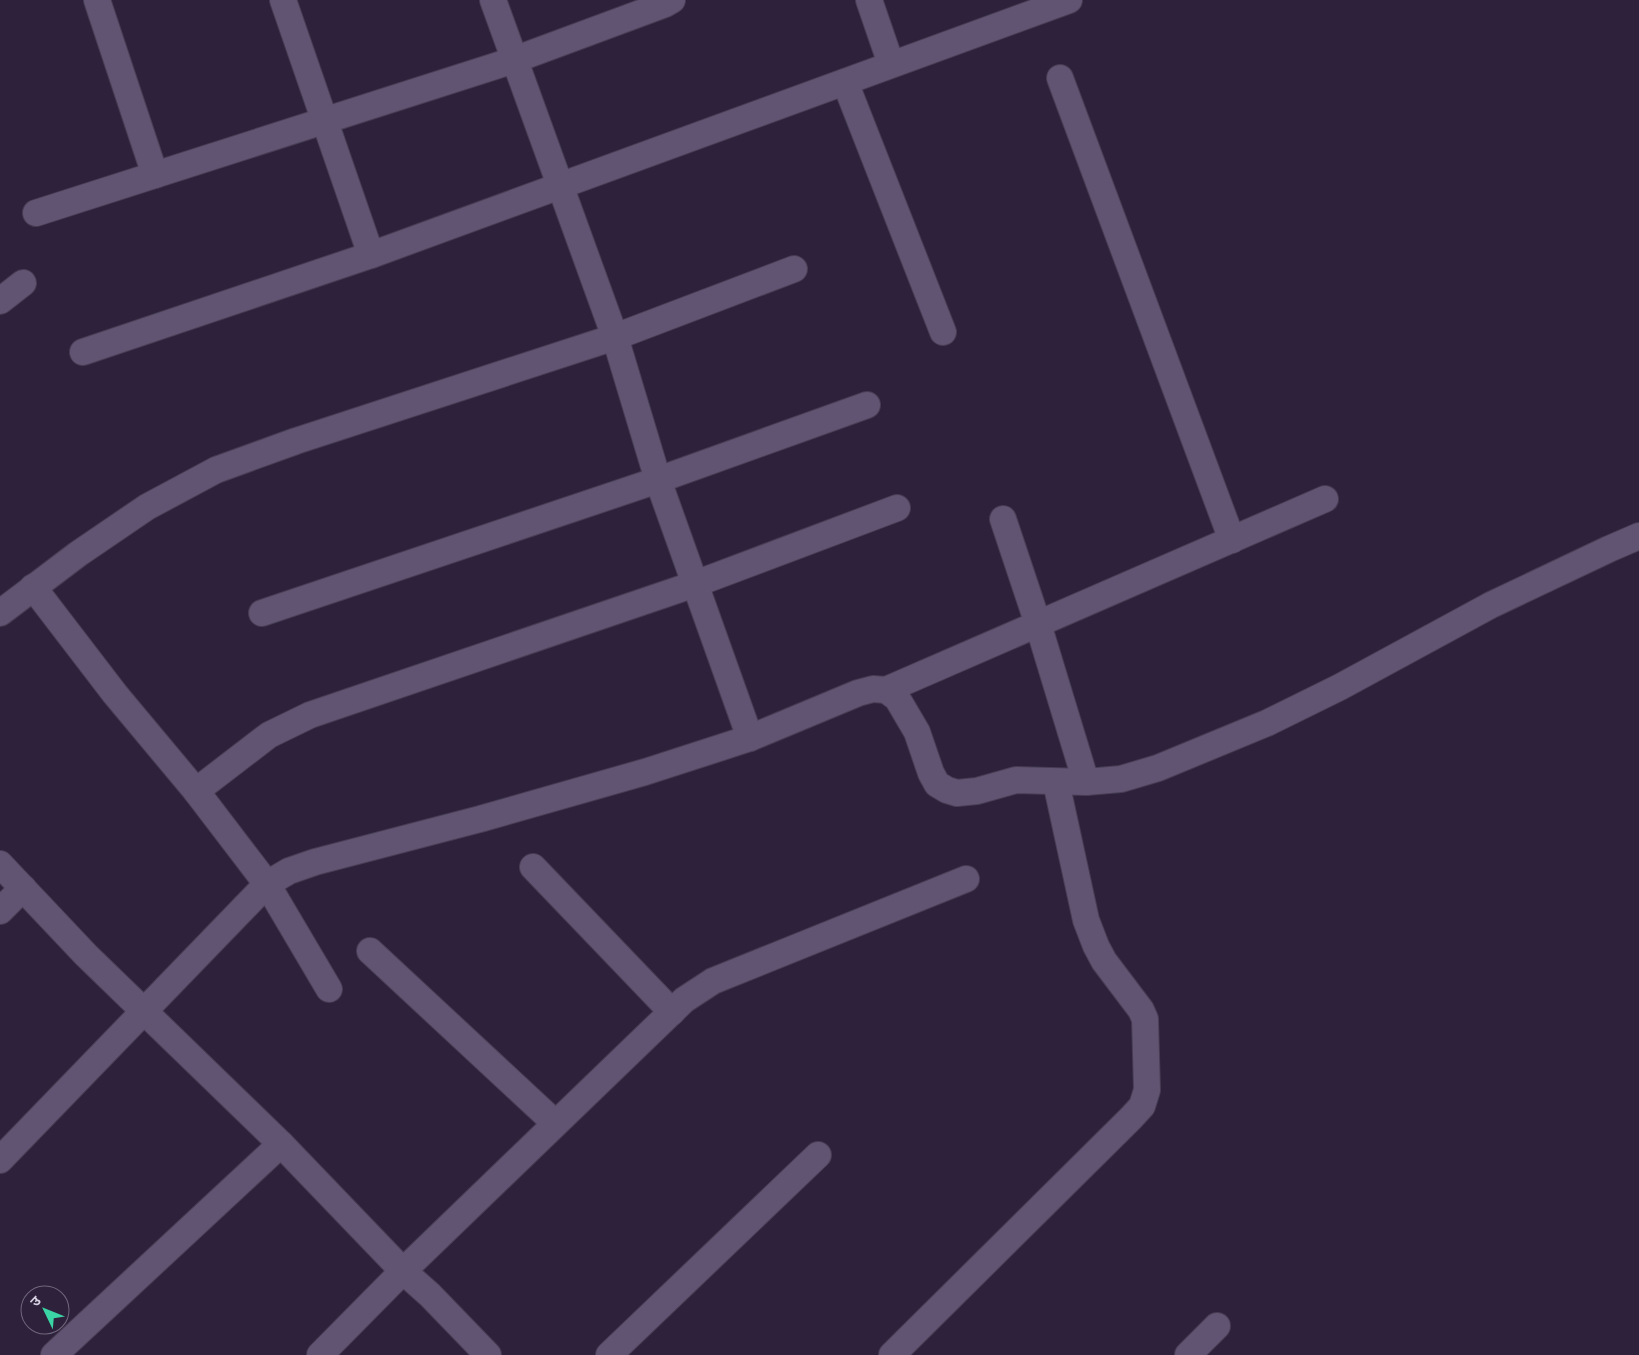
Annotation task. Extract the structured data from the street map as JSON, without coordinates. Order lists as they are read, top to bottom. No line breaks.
{"north":"top left"}
